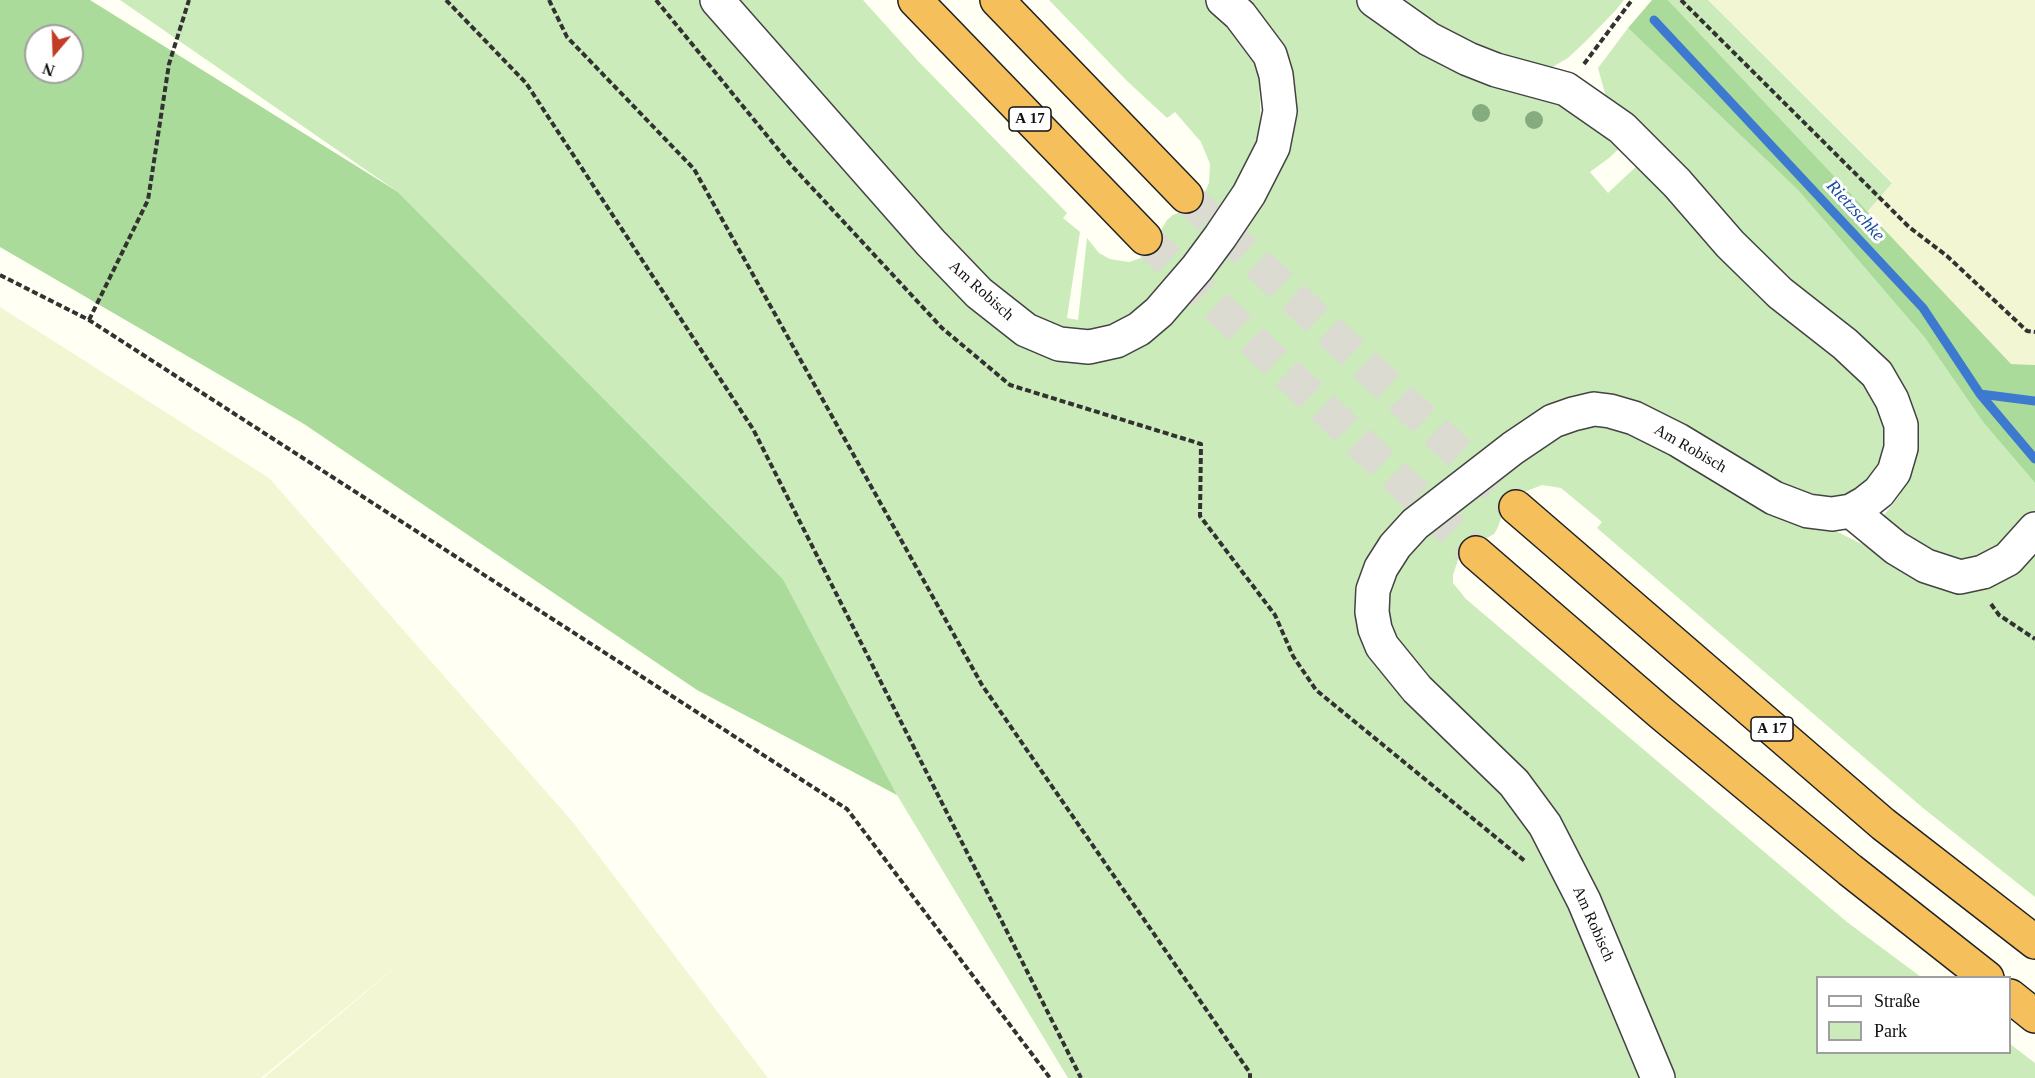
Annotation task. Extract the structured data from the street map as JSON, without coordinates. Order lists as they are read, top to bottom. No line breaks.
{"streets":{"highway":["A 17"],"lane":["Am Robisch"]},"water":["Rietzschke"],"legend":["Straße","Park"],"north":"bottom"}
